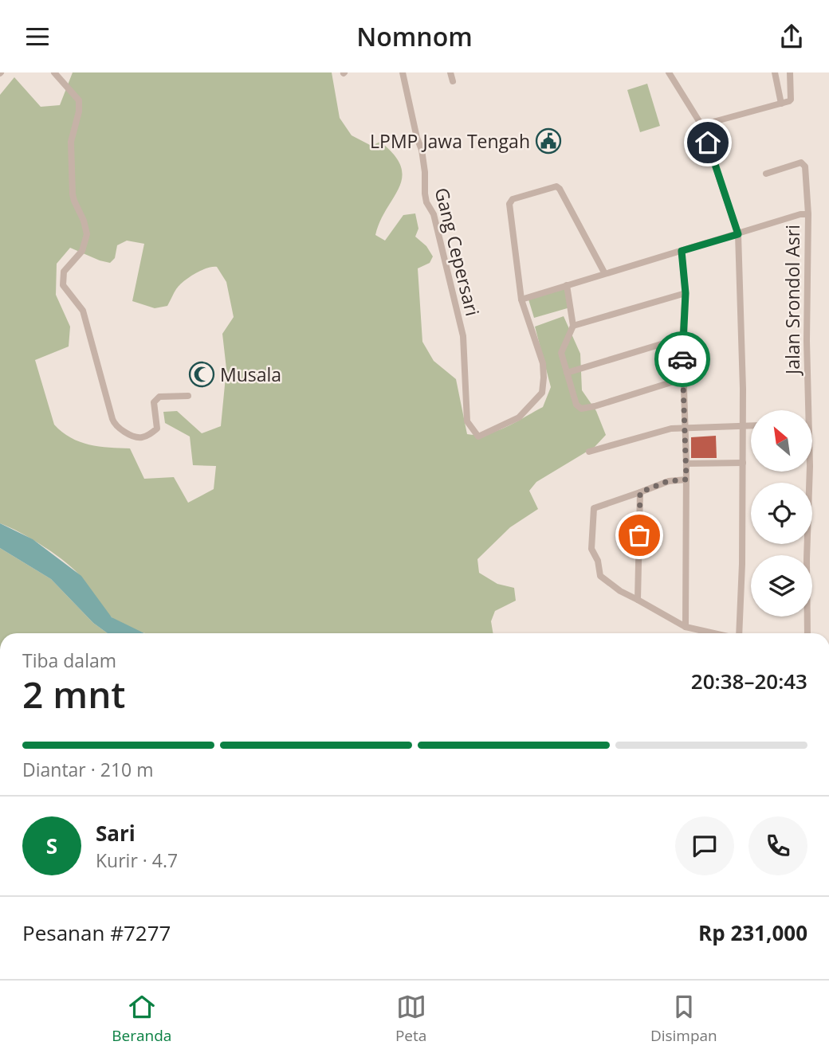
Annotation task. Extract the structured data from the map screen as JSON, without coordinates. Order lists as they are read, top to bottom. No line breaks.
{"streets":{"street":["Gang Cepersari","Jalan Srondol Asri"]},"crossings":[["Gang Cepersari","Jalan Srondol Asri"]],"places":{"public building":["LPMP Jawa Tengah"],"mosque":["Musala"]},"north":"top left","page":{"header":"Nomnom","heading":["2 mnt","Tiba dalam","20:38–20:43"],"panel":["Sari","Kurir · 4.7","Pesanan #7277","Rp 231,000"],"bar":"Diantar · 210 m","round":"S","tabs":["Beranda","Peta","Disimpan"]}}
